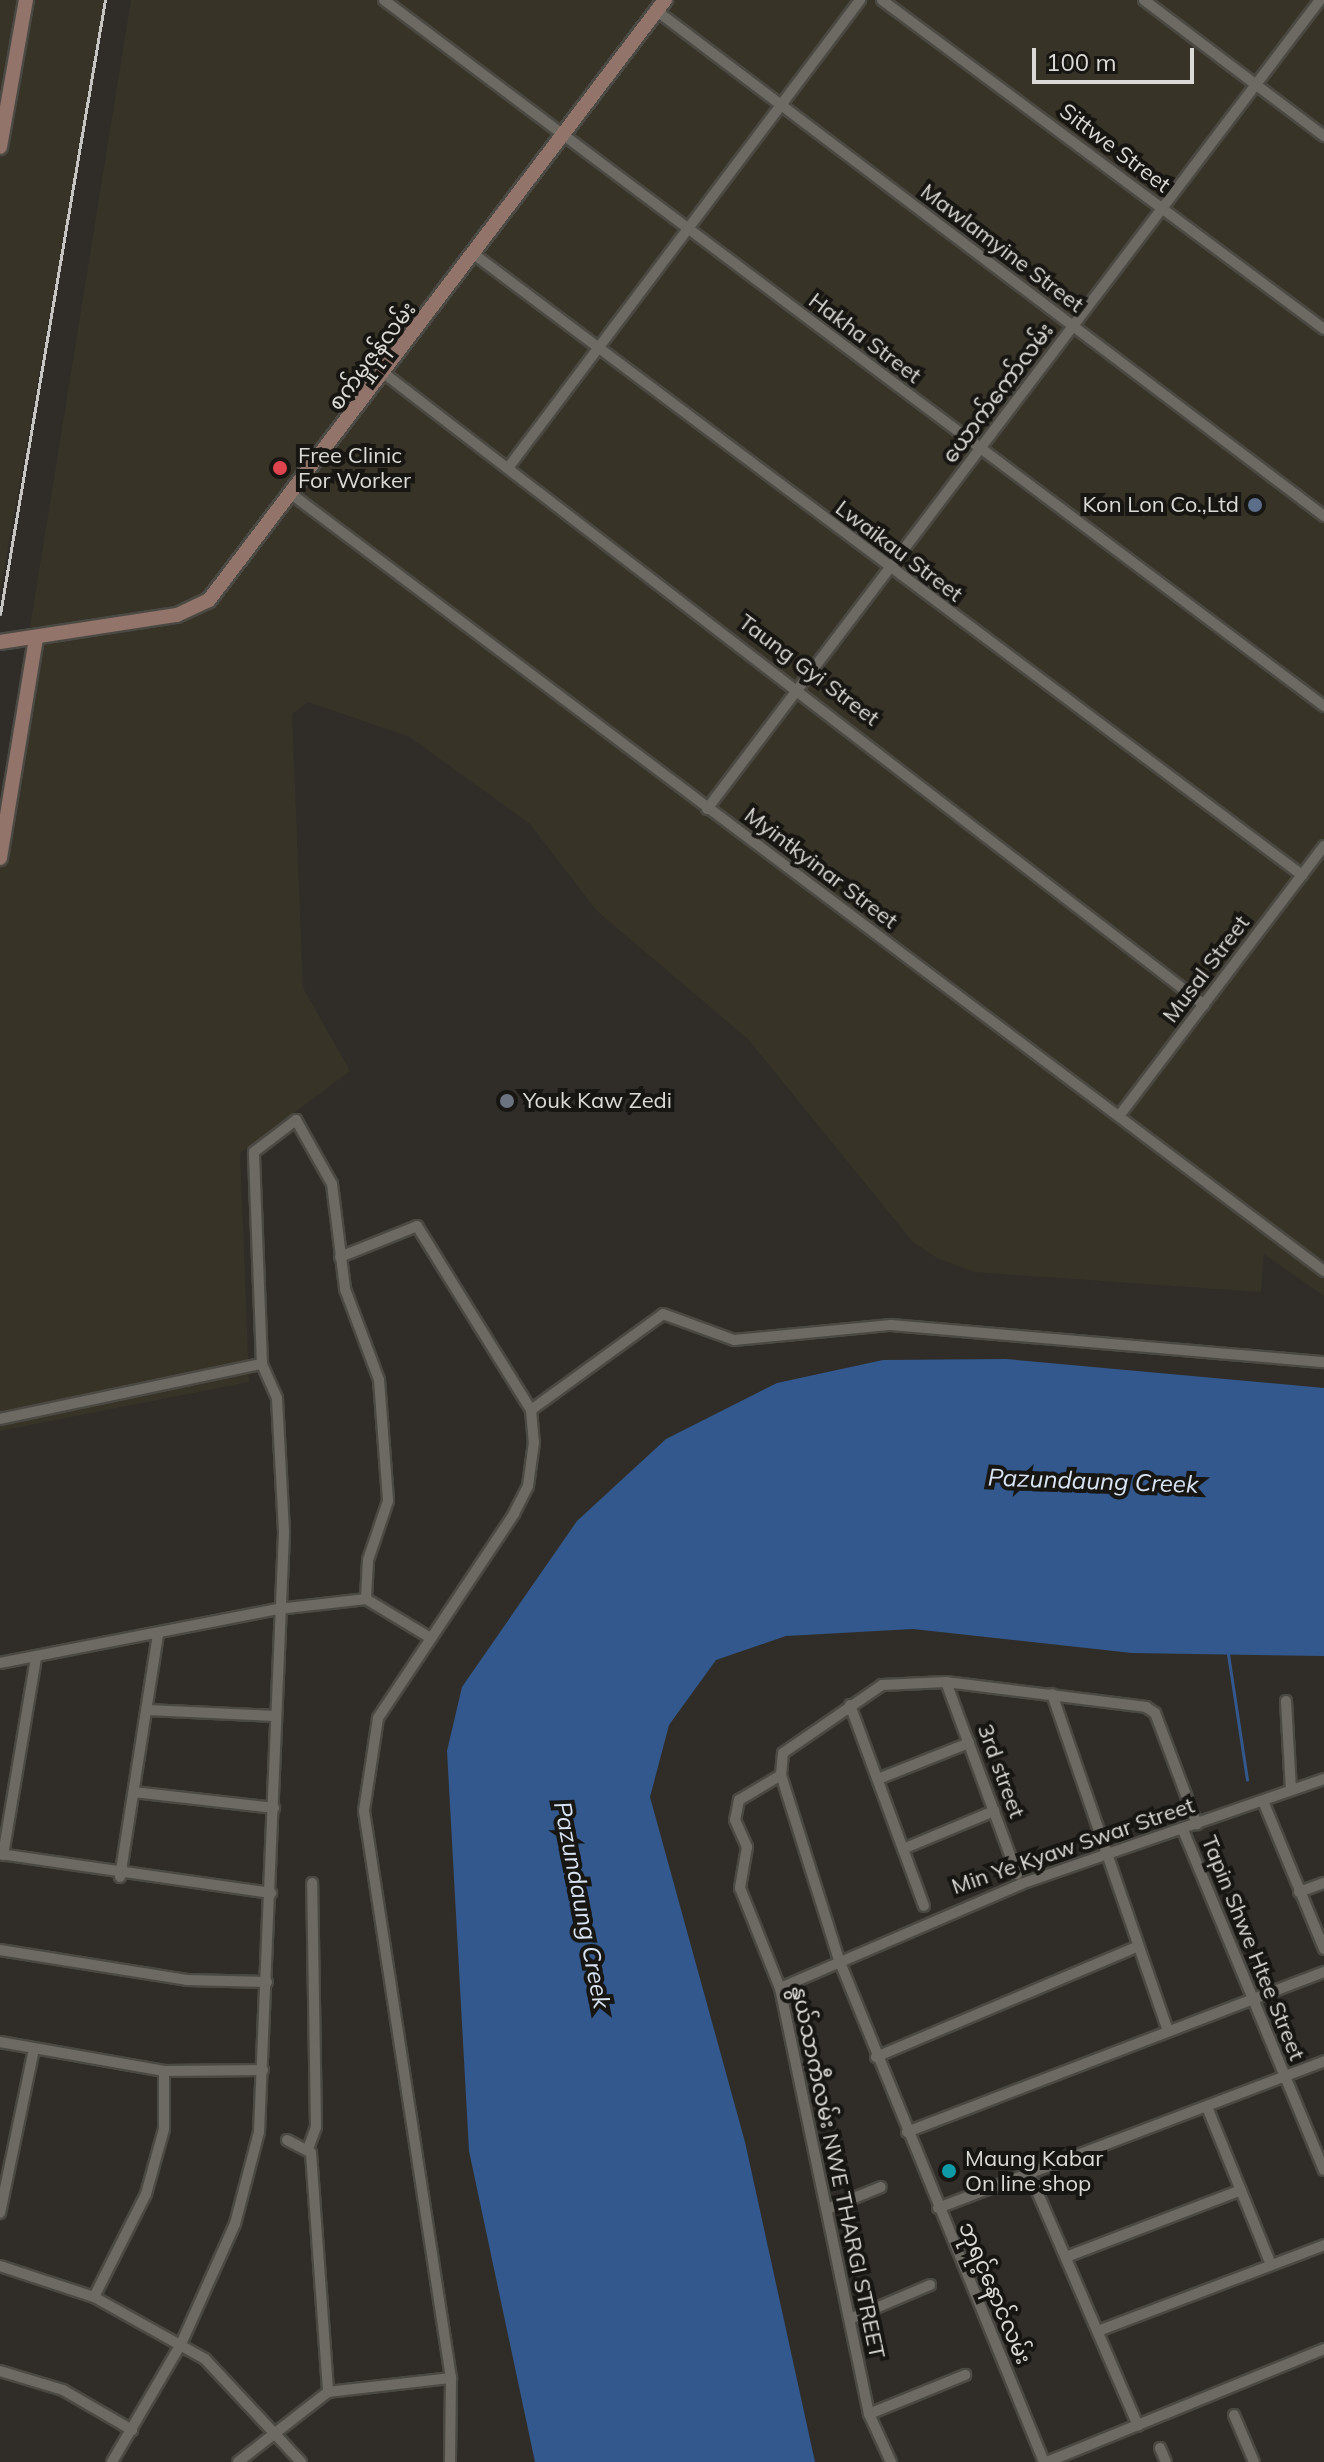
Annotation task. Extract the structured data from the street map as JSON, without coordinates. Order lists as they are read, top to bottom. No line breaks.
{"streets":{"street":["Sittwe Street","Mawlamyine Street","Hakha Street","စက်မှုဇုန်လမ်း","ယောက်ကော်လမ်း","Lwaikau Street","Taung Gyi Street","Myintkyinar Street","Musal Street","3rd street","Min Ye Kyaw Swar Street","Tapin Shwe Htee Street","နွယ်သာကီလမ်း NWE THARGI STREET","ဘုရင့်နောင်လမ်း"]},"crossings":[["Sittwe Street","ယောက်ကော်လမ်း"],["Mawlamyine Street","စက်မှုဇုန်လမ်း"],["Mawlamyine Street","ယောက်ကော်လမ်း"],["Hakha Street","စက်မှုဇုန်လမ်း"],["Hakha Street","ယောက်ကော်လမ်း"],["စက်မှုဇုန်လမ်း","Lwaikau Street"],["စက်မှုဇုန်လမ်း","Taung Gyi Street"],["စက်မှုဇုန်လမ်း","Myintkyinar Street"],["ယောက်ကော်လမ်း","Lwaikau Street"],["ယောက်ကော်လမ်း","Taung Gyi Street"],["ယောက်ကော်လမ်း","Myintkyinar Street"],["Lwaikau Street","Musal Street"],["Taung Gyi Street","Musal Street"],["Myintkyinar Street","Musal Street"],["Min Ye Kyaw Swar Street","Tapin Shwe Htee Street"],["Min Ye Kyaw Swar Street","နွယ်သာကီလမ်း NWE THARGI STREET"],["Min Ye Kyaw Swar Street","ဘုရင့်နောင်လမ်း"],["နွယ်သာကီလမ်း NWE THARGI STREET","ဘုရင့်နောင်လမ်း"]],"water":["Pazundaung Creek"],"places":["Free Clinic For Worker","Kon Lon Co.,Ltd","Youk Kaw Zedi","Maung Kabar On line shop"],"scale_bar":"100 m"}
